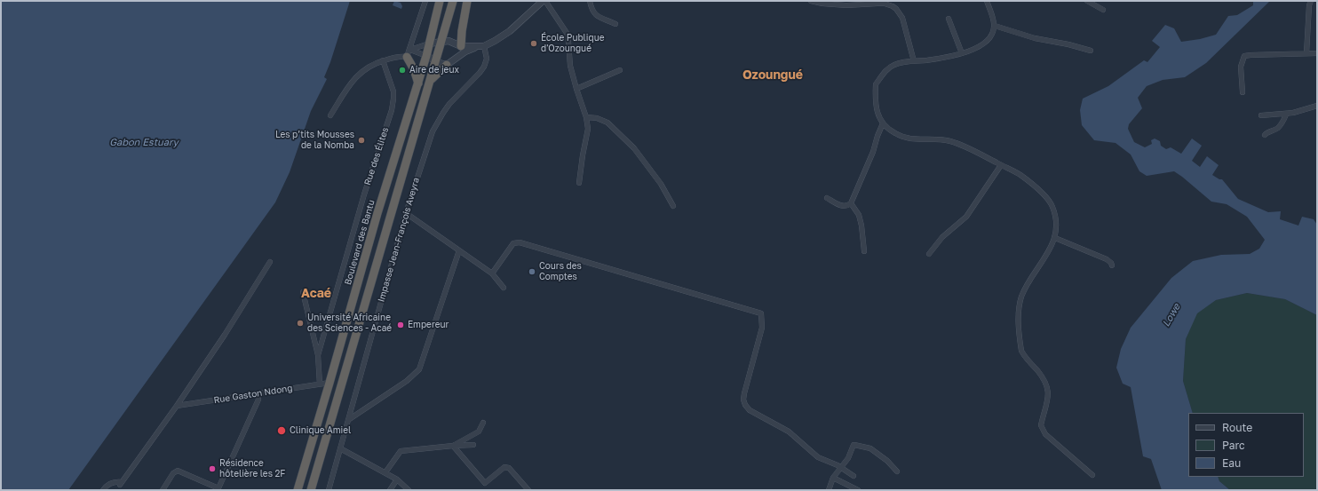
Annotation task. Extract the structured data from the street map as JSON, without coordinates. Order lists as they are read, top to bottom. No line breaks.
{"streets":{"highway":["Boulevard des Bantu"],"street":["Rue des Élites","Impasse Jean-François Aveyra","Rue Gaston Ndong"]},"crossings":[["Boulevard des Bantu","Rue Gaston Ndong"]],"districts":["Ozoungué","Acaé"],"water":["Gabon Estuary","Lowe"],"places":["École Publique d'Ozoungué","Aire de jeux","Les p’tits Mousses de la Nomba","Cours des Comptes","Université Africaine des Sciences - Acaé","Empereur","Clinique Amiel","Résidence hôtelière les 2F"],"legend":["Route","Parc","Eau"]}
